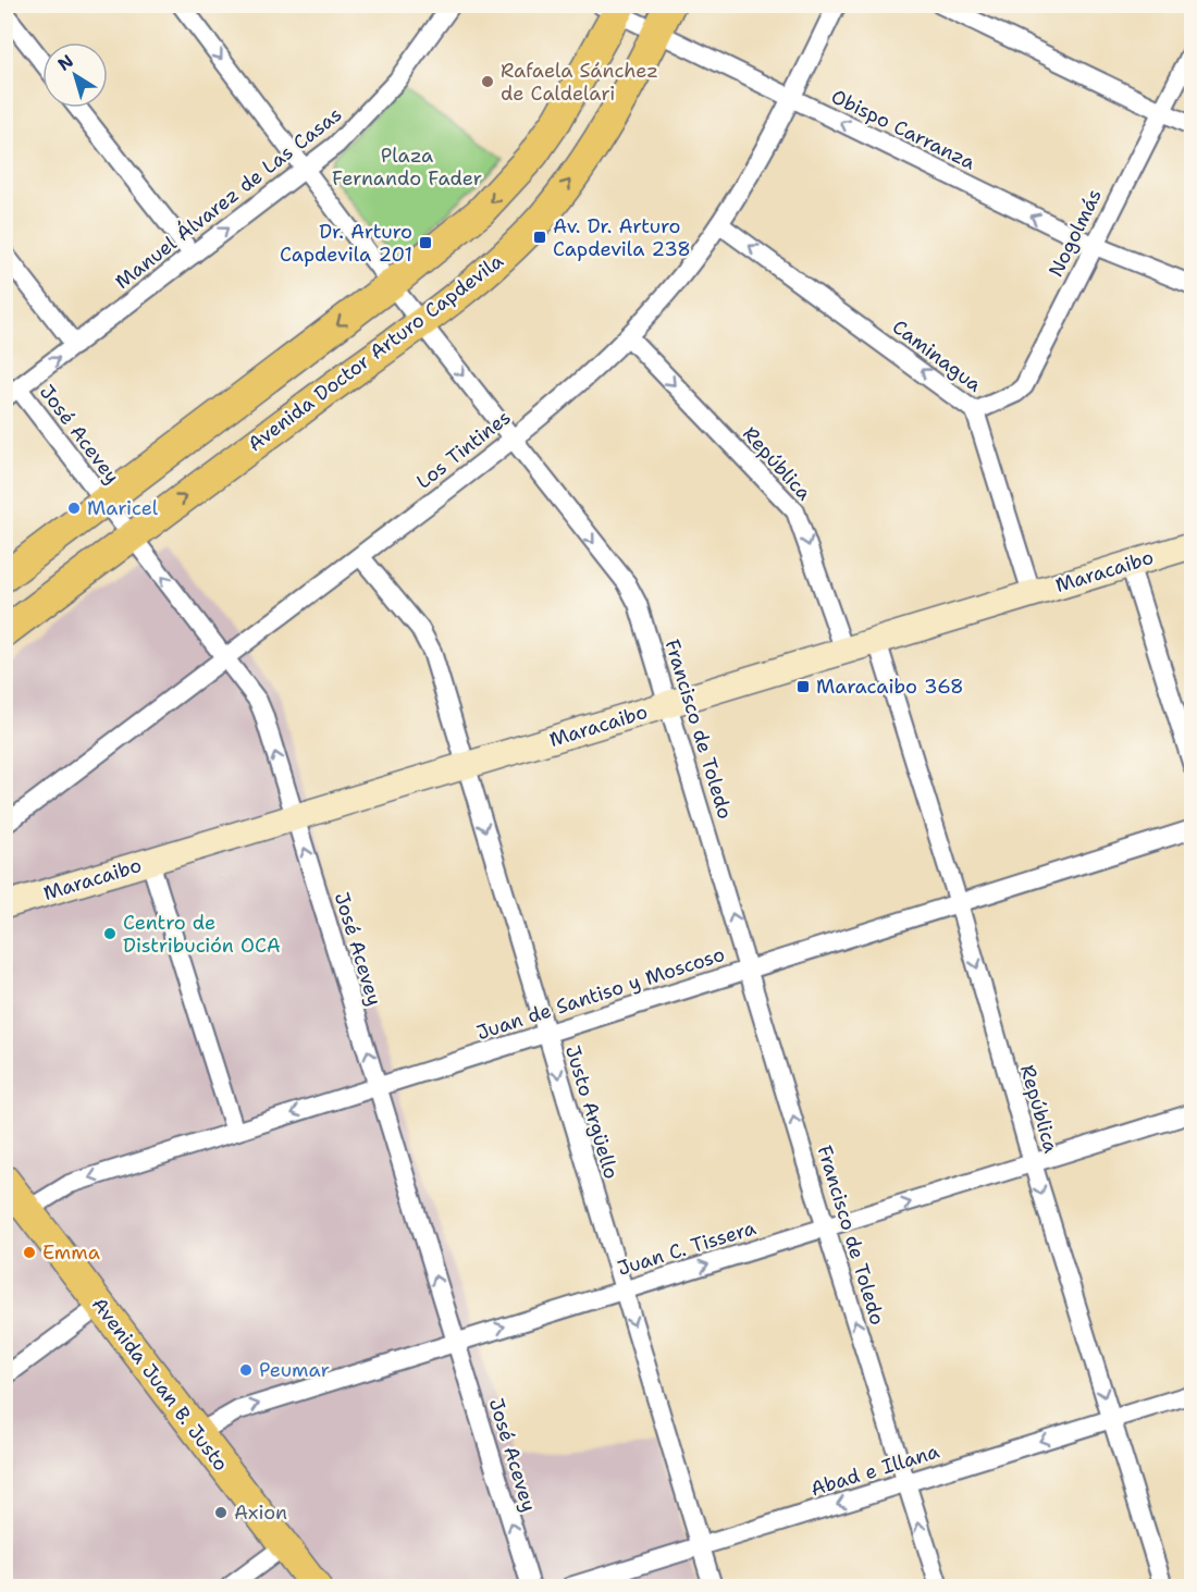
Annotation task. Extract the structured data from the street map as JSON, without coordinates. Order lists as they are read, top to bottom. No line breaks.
{"streets":{"main road":["Avenida Doctor Arturo Capdevila","Maracaibo","Avenida Juan B. Justo"],"street":["Obispo Carranza","Manuel Álvarez de Las Casas","Nogolmás","Caminagua","José Acevey","Los Tintines","República","Francisco de Toledo","Juan de Santiso y Moscoso","Justo Argüello","Juan C. Tissera","Abad e Illana"]},"crossings":[["Obispo Carranza","Nogolmás"],["Obispo Carranza","Avenida Doctor Arturo Capdevila"],["Obispo Carranza","Los Tintines"],["Manuel Álvarez de Las Casas","José Acevey"],["Manuel Álvarez de Las Casas","Francisco de Toledo"],["Nogolmás","Caminagua"],["Avenida Doctor Arturo Capdevila","José Acevey"],["Avenida Doctor Arturo Capdevila","Francisco de Toledo"],["Caminagua","Los Tintines"],["Caminagua","Maracaibo"],["José Acevey","Los Tintines"],["José Acevey","Maracaibo"],["José Acevey","Juan de Santiso y Moscoso"],["José Acevey","Juan C. Tissera"],["Los Tintines","República"],["Los Tintines","Francisco de Toledo"],["Los Tintines","Justo Argüello"],["República","Maracaibo"],["República","Juan de Santiso y Moscoso"],["República","Juan C. Tissera"],["República","Abad e Illana"],["Maracaibo","Francisco de Toledo"],["Maracaibo","Justo Argüello"],["Francisco de Toledo","Juan de Santiso y Moscoso"],["Francisco de Toledo","Juan C. Tissera"],["Francisco de Toledo","Abad e Illana"],["Juan de Santiso y Moscoso","Justo Argüello"],["Juan de Santiso y Moscoso","Avenida Juan B. Justo"],["Justo Argüello","Juan C. Tissera"],["Justo Argüello","Abad e Illana"],["Juan C. Tissera","Avenida Juan B. Justo"]],"one_way":["Manuel Álvarez de Las Casas","Caminagua","José Acevey","República","Justo Argüello","Juan C. Tissera","Abad e Illana"],"parks":["Plaza Fernando Fader"],"places":{"other":["Rafaela Sánchez de Caldelari","Maricel","Centro de Distribución OCA","Emma","Peumar","Axion"],"transit":["Av. Dr. Arturo Capdevila 238","Dr. Arturo Capdevila 201","Maracaibo 368"]},"north":"top left"}
